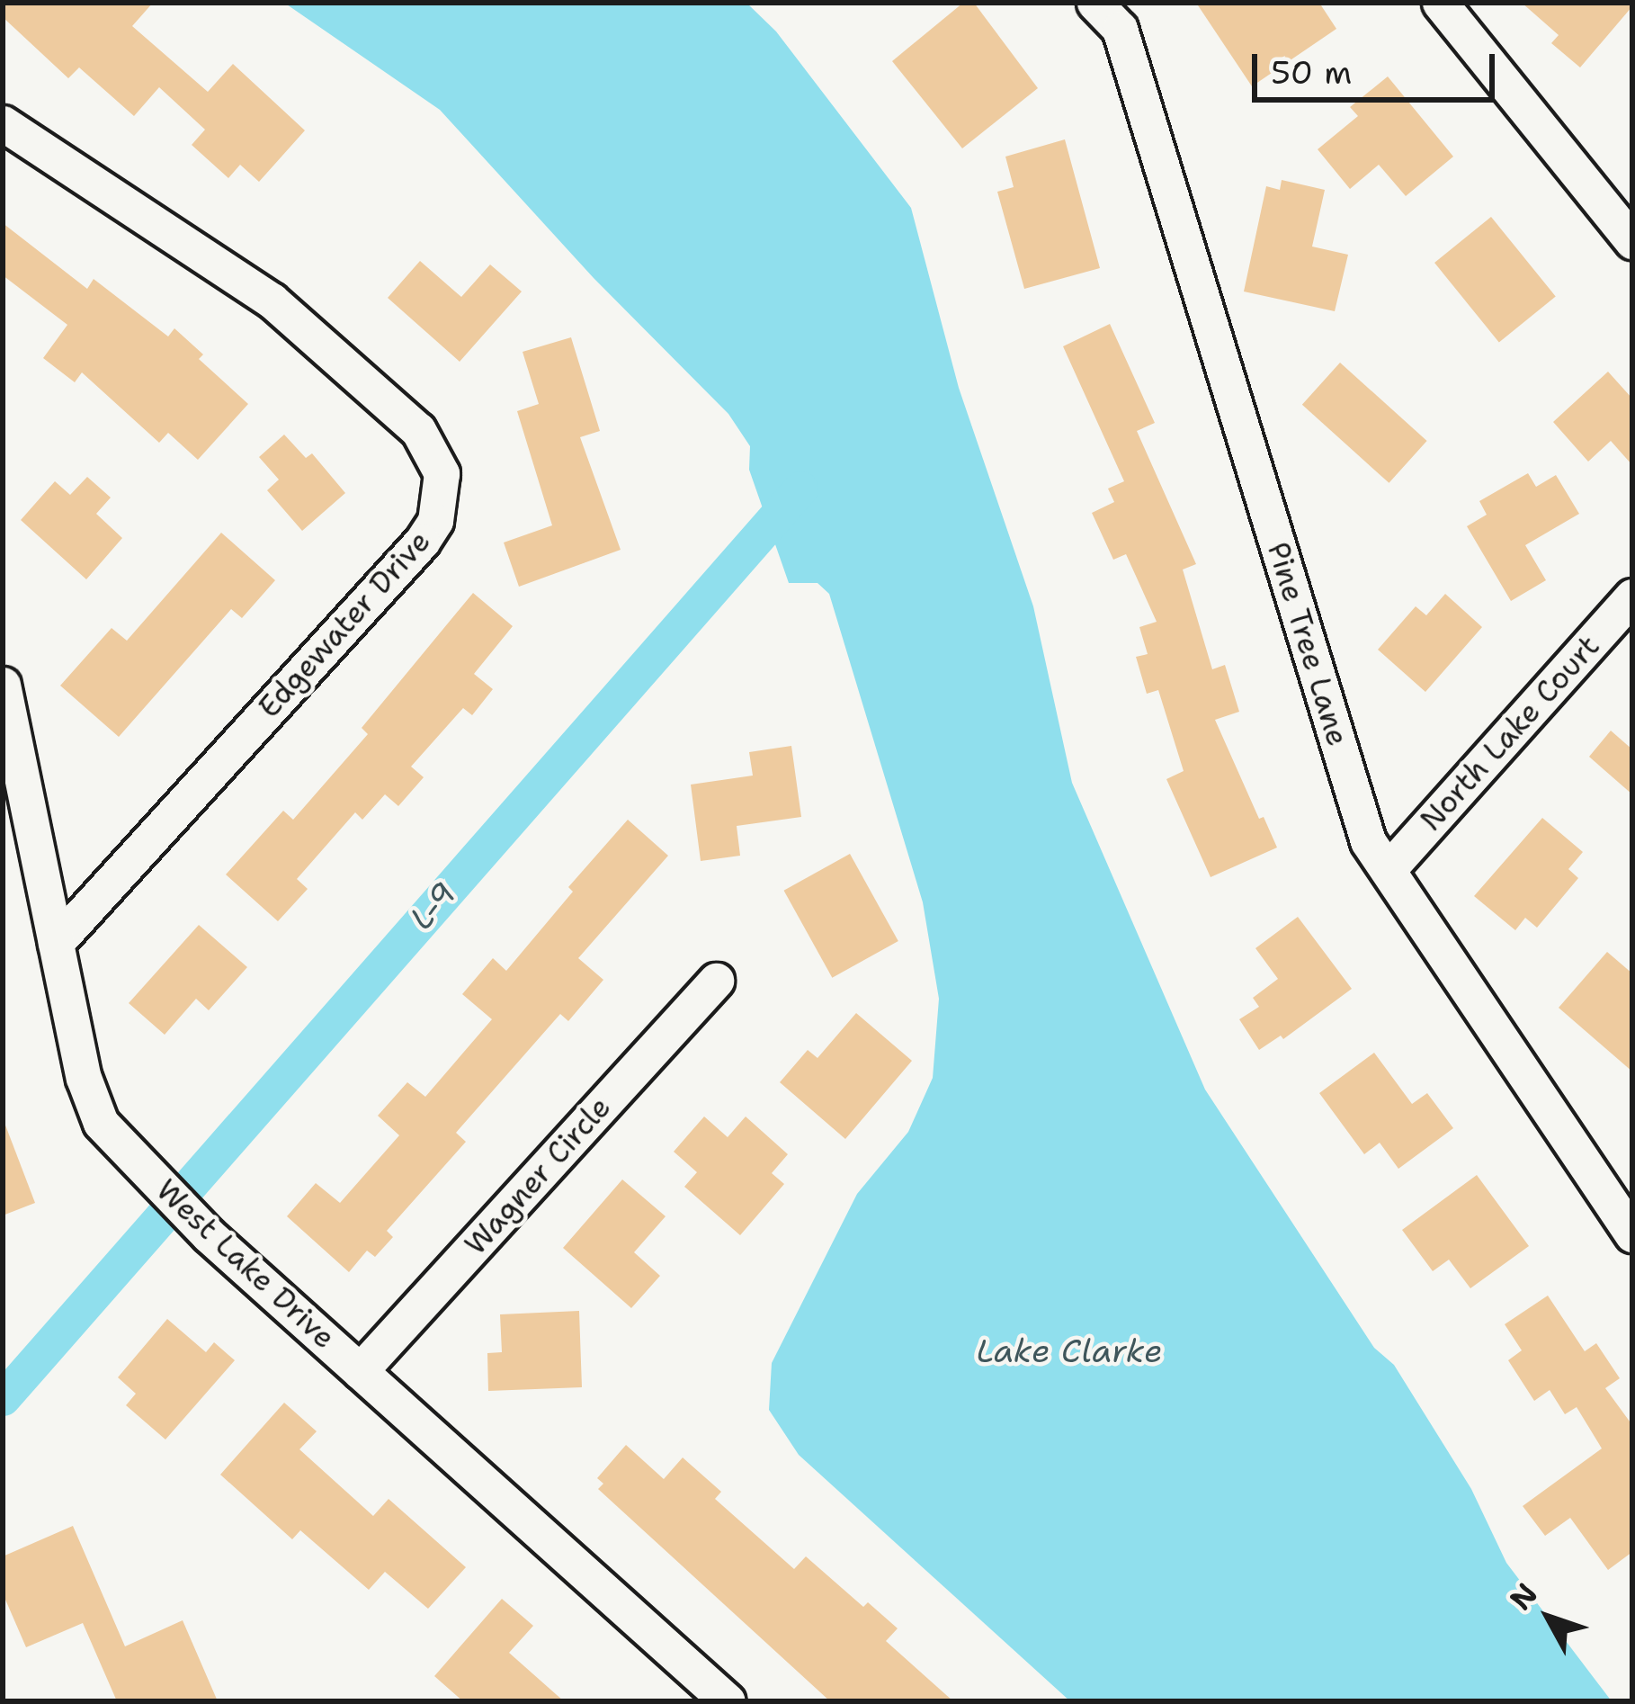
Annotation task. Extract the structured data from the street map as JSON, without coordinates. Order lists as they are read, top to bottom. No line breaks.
{"streets":{"street":["Edgewater Drive","Pine Tree Lane","North Lake Court","Wagner Circle","West Lake Drive"]},"crossings":[["Edgewater Drive","West Lake Drive"],["Pine Tree Lane","North Lake Court"],["Wagner Circle","West Lake Drive"]],"water":["L-9","Lake Clarke"],"scale_bar":"50 m","north":"top left"}
